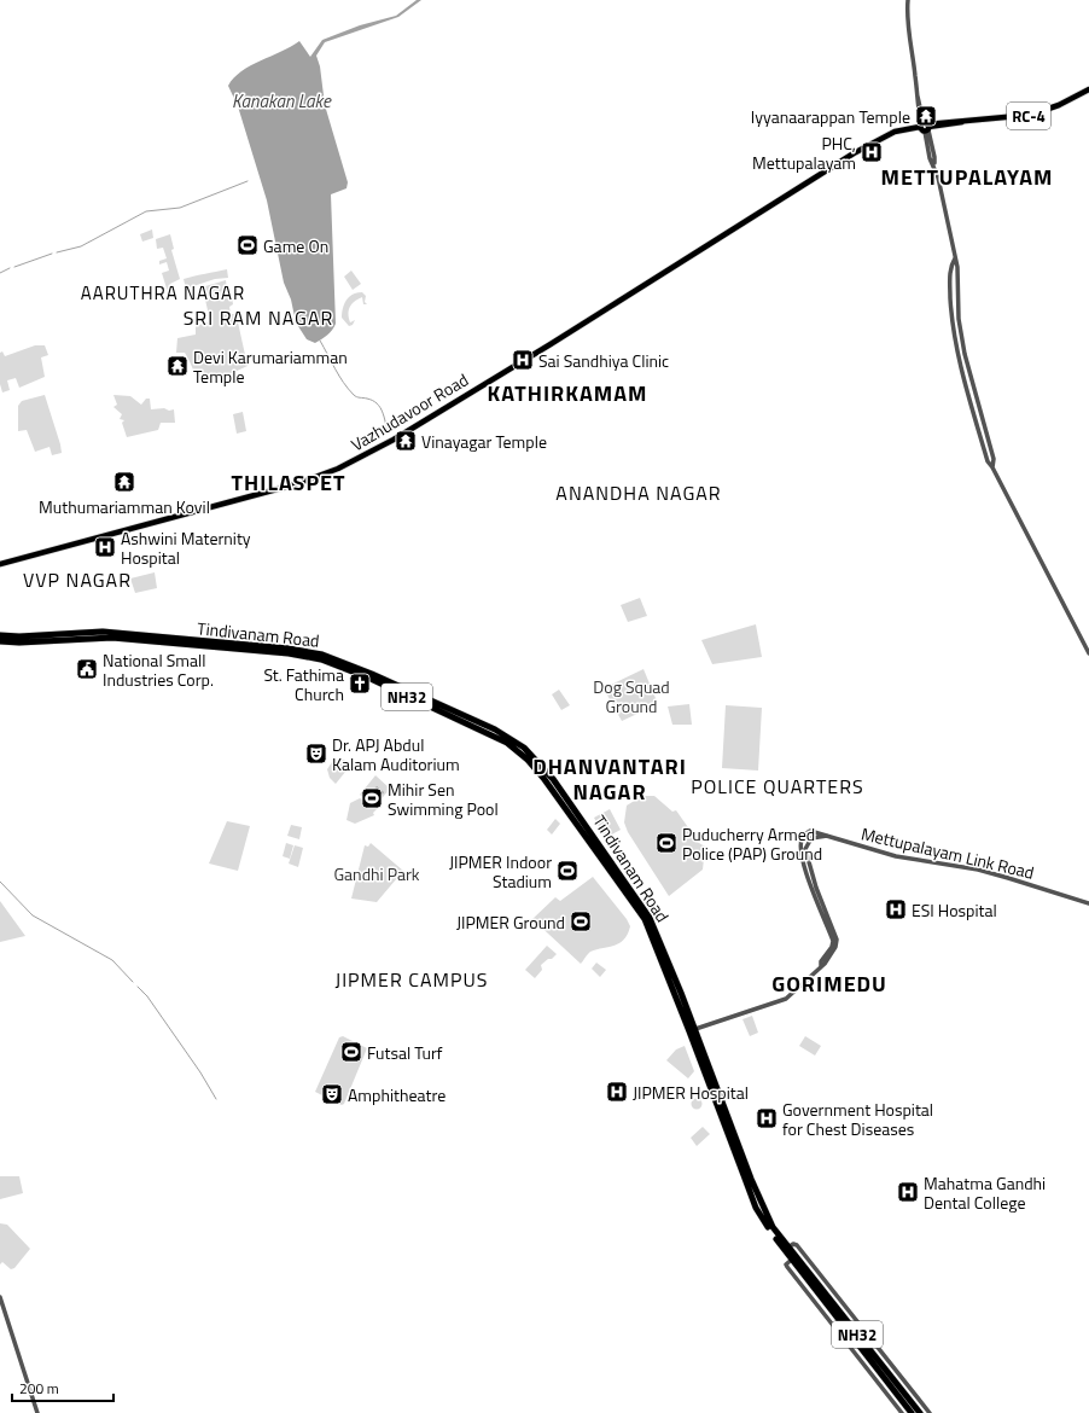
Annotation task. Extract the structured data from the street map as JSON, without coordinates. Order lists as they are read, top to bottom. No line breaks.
{"streets":{"highway":["Tindivanam Road","NH32"],"main road":["RC-4","Vazhudavoor Road"],"street":["Mettupalayam Link Road"]},"crossings":[["RC-4","Vazhudavoor Road"],["Tindivanam Road","NH32"],["Tindivanam Road","Mettupalayam Link Road"]],"districts":["METTUPALAYAM","AARUTHRA NAGAR","SRI RAM NAGAR","KATHIRKAMAM","THILASPET","ANANDHA NAGAR","VVP NAGAR","DHANVANTARI NAGAR","POLICE QUARTERS","JIPMER CAMPUS","GORIMEDU"],"water":["Kanakan Lake"],"parks":["Dog Squad Ground","Gandhi Park"],"places":{"temple":["Iyyanaarappan Temple","Devi Karumariamman Temple","Vinayagar Temple","Muthumariamman Kovil"],"hospital":["PHC, Mettupalayam","Sai Sandhiya Clinic","Ashwini Maternity Hospital","ESI Hospital","JIPMER Hospital","Government Hospital for Chest Diseases","Mahatma Gandhi Dental College"],"sports":["Game On","Mihir Sen Swimming Pool","Puducherry Armed Police (PAP) Ground","JIPMER Indoor Stadium","JIPMER Ground","Futsal Turf"],"public building":["National Small Industries Corp."],"church":["St. Fathima Church"],"theatre":["Dr. APJ Abdul Kalam Auditorium","Amphitheatre"]},"scale_bar":"200 m"}
